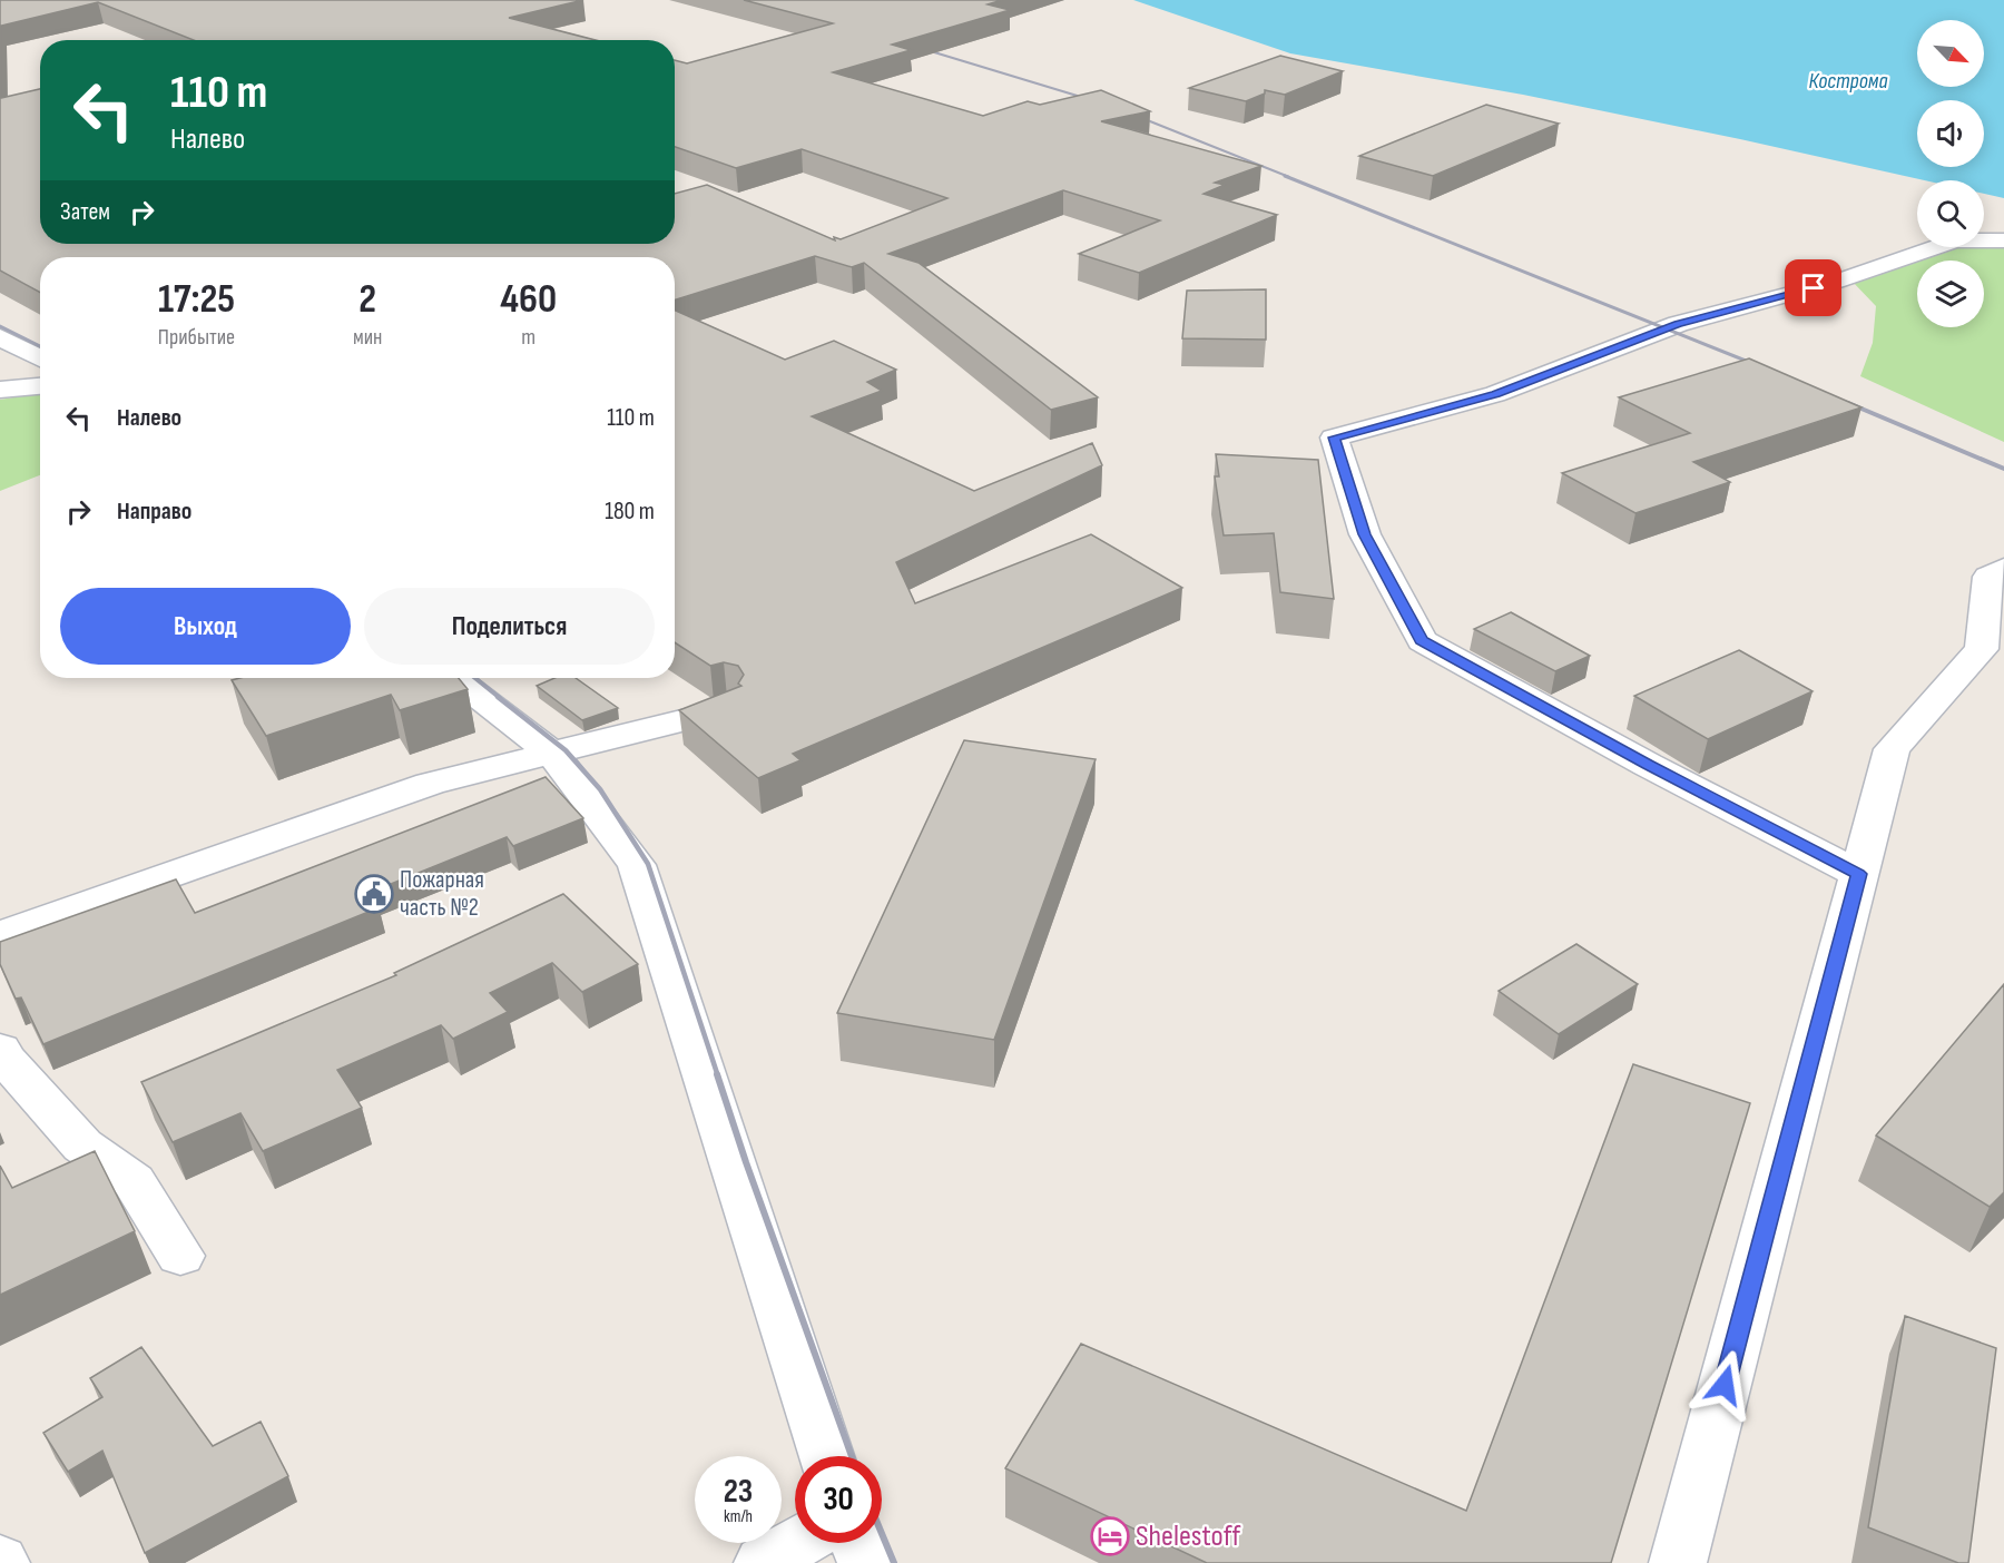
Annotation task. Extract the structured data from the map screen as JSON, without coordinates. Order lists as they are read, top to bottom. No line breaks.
{"water":["Кострома"],"places":{"public building":["Пожарная часть №2"],"hotel":["Shelestoff"]},"north":"bottom right","page":{"turn":["110 m","Налево"],"then":"Затем","eta":["17:25","Прибытие","2","мин","460","m"],"list":[{"name":"Налево","value":"110 m"},{"name":"Направо","value":"180 m"}],"buttons":["Выход","Поделиться"],"speed":"23 km/h","limit":"30"}}
